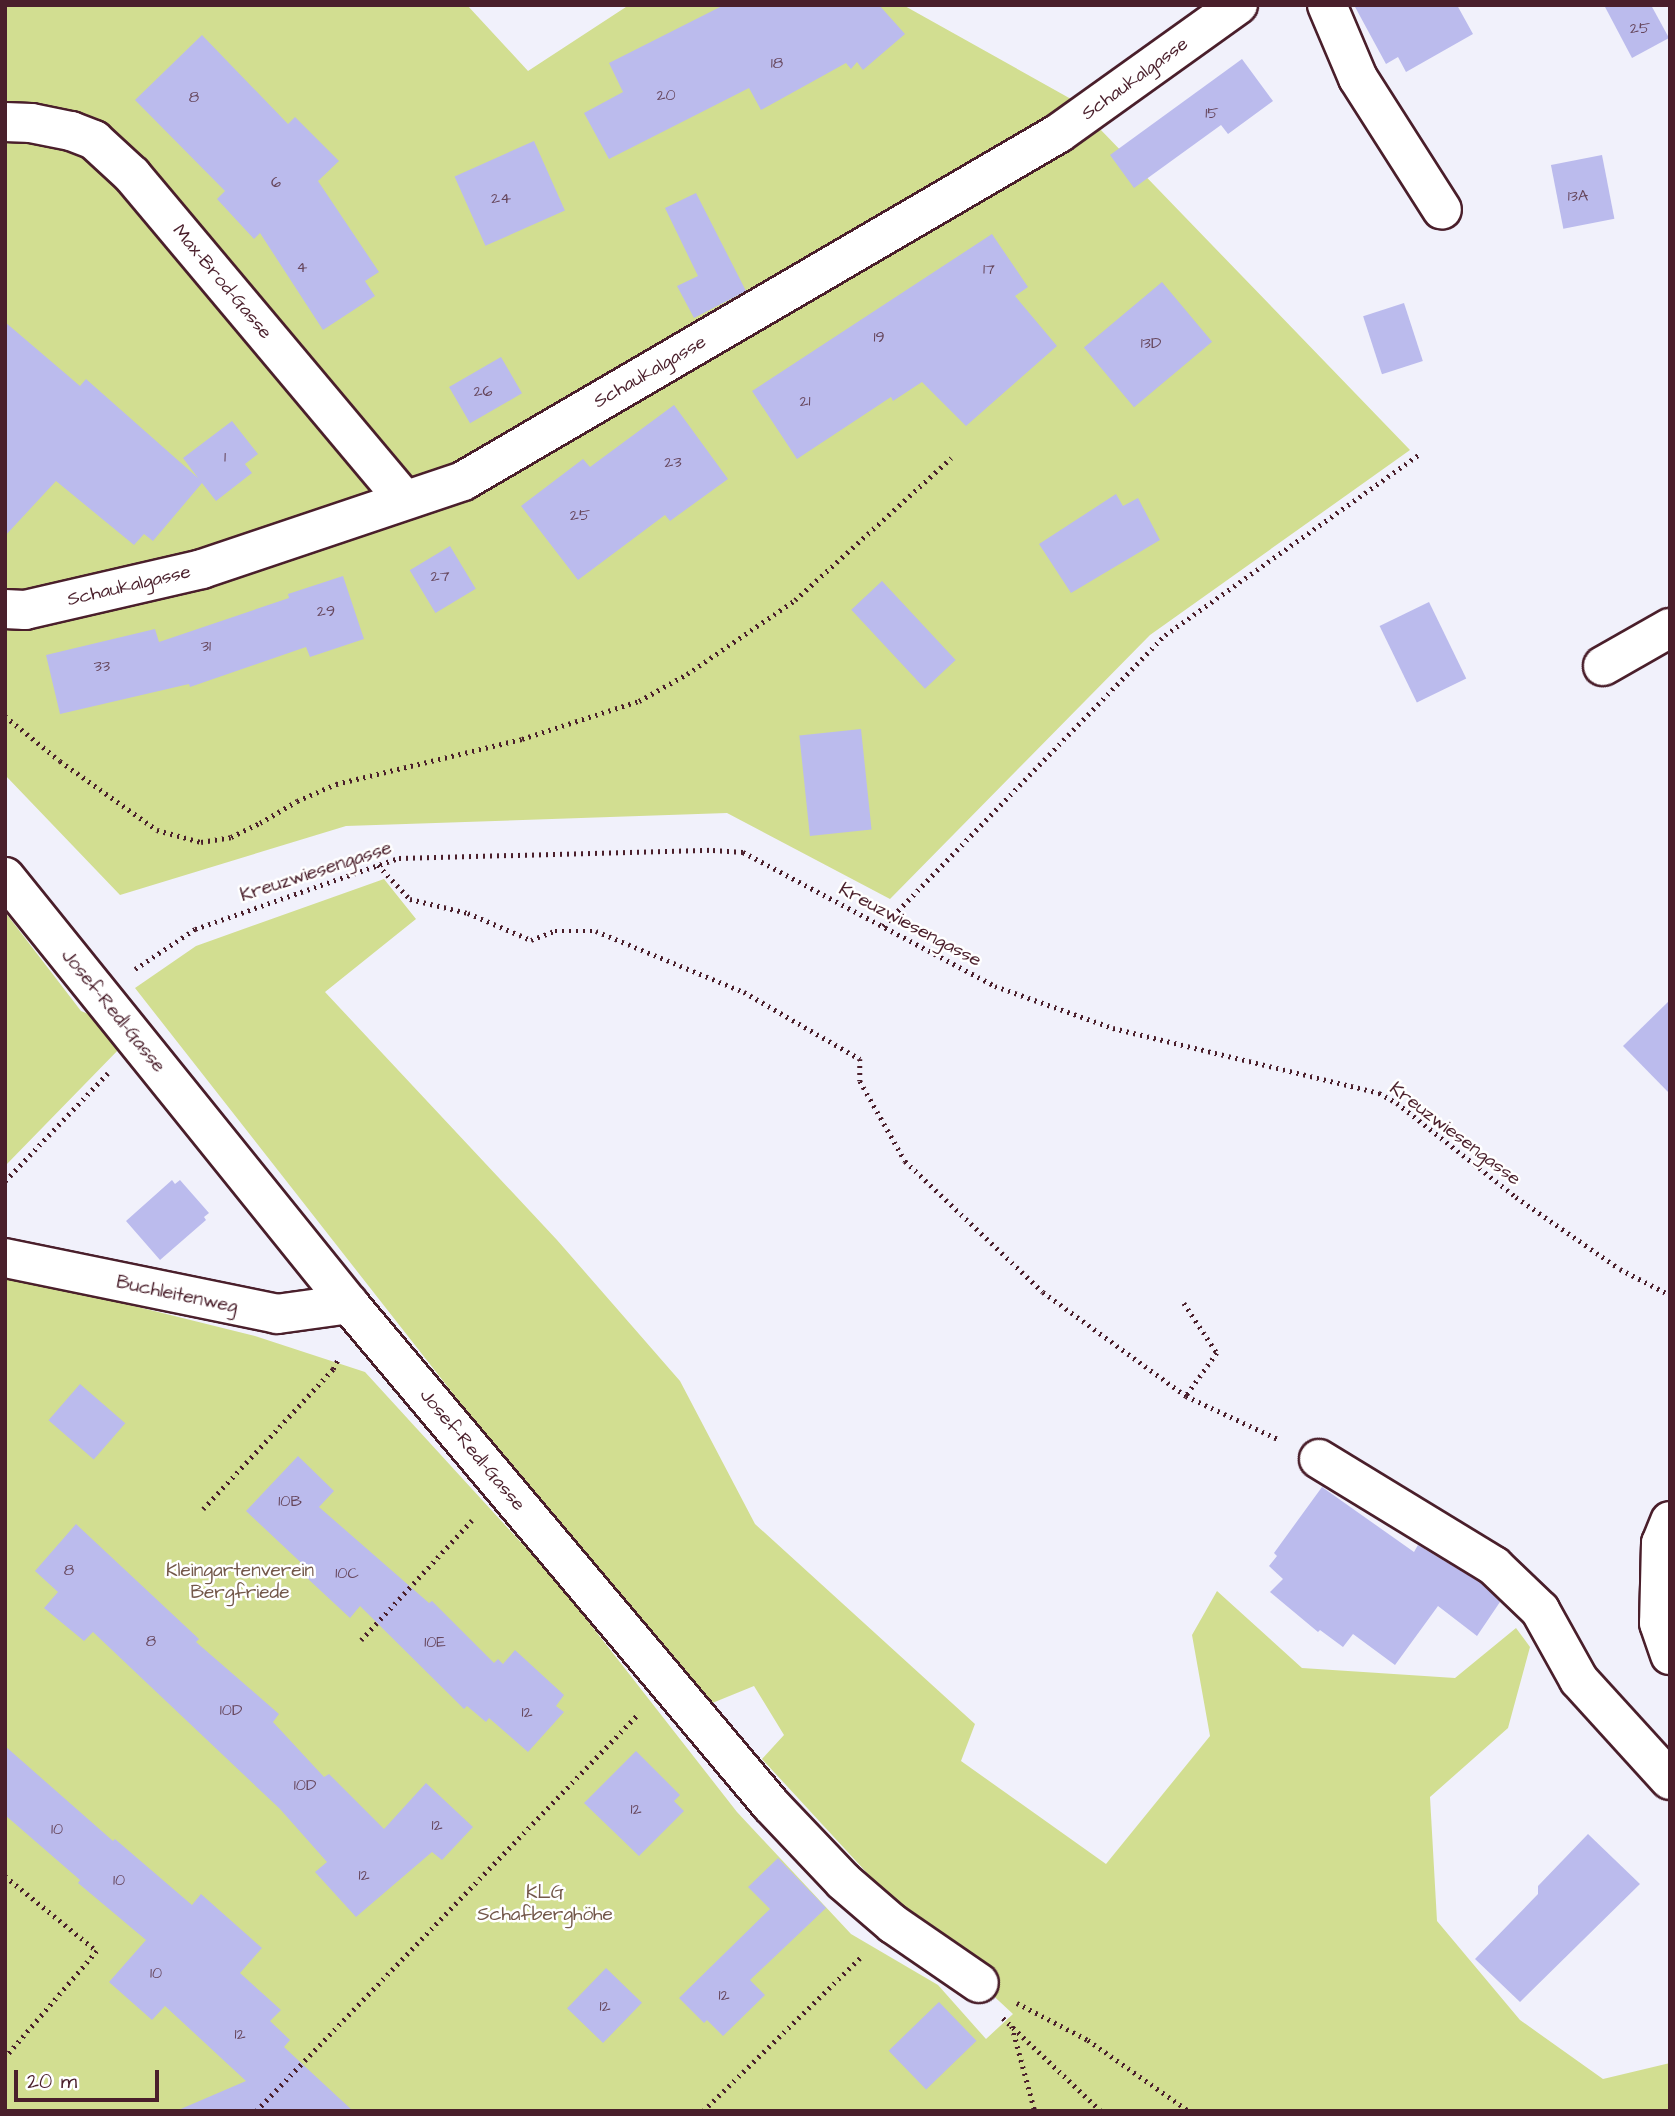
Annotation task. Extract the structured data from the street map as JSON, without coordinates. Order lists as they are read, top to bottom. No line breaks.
{"streets":{"street":["Schaukalgasse","Max-Brod-Gasse","Josef-Redl-Gasse","Buchleitenweg"],"path":["Kreuzwiesengasse"]},"crossings":[["Schaukalgasse","Max-Brod-Gasse"],["Kreuzwiesengasse","Josef-Redl-Gasse"],["Josef-Redl-Gasse","Buchleitenweg"]],"parks":["Kleingartenverein Bergfriede","KLG Schafberghöhe"],"house_numbers":["25","18","20","8","15","6","13A","24","4","17","19","13D","26","21","1","23","25","27","29","31","33","10B","8","10C","8","10E","10D","12","10D","12","12","10","12","10","10","12","12","12"],"scale_bar":"20 m"}
